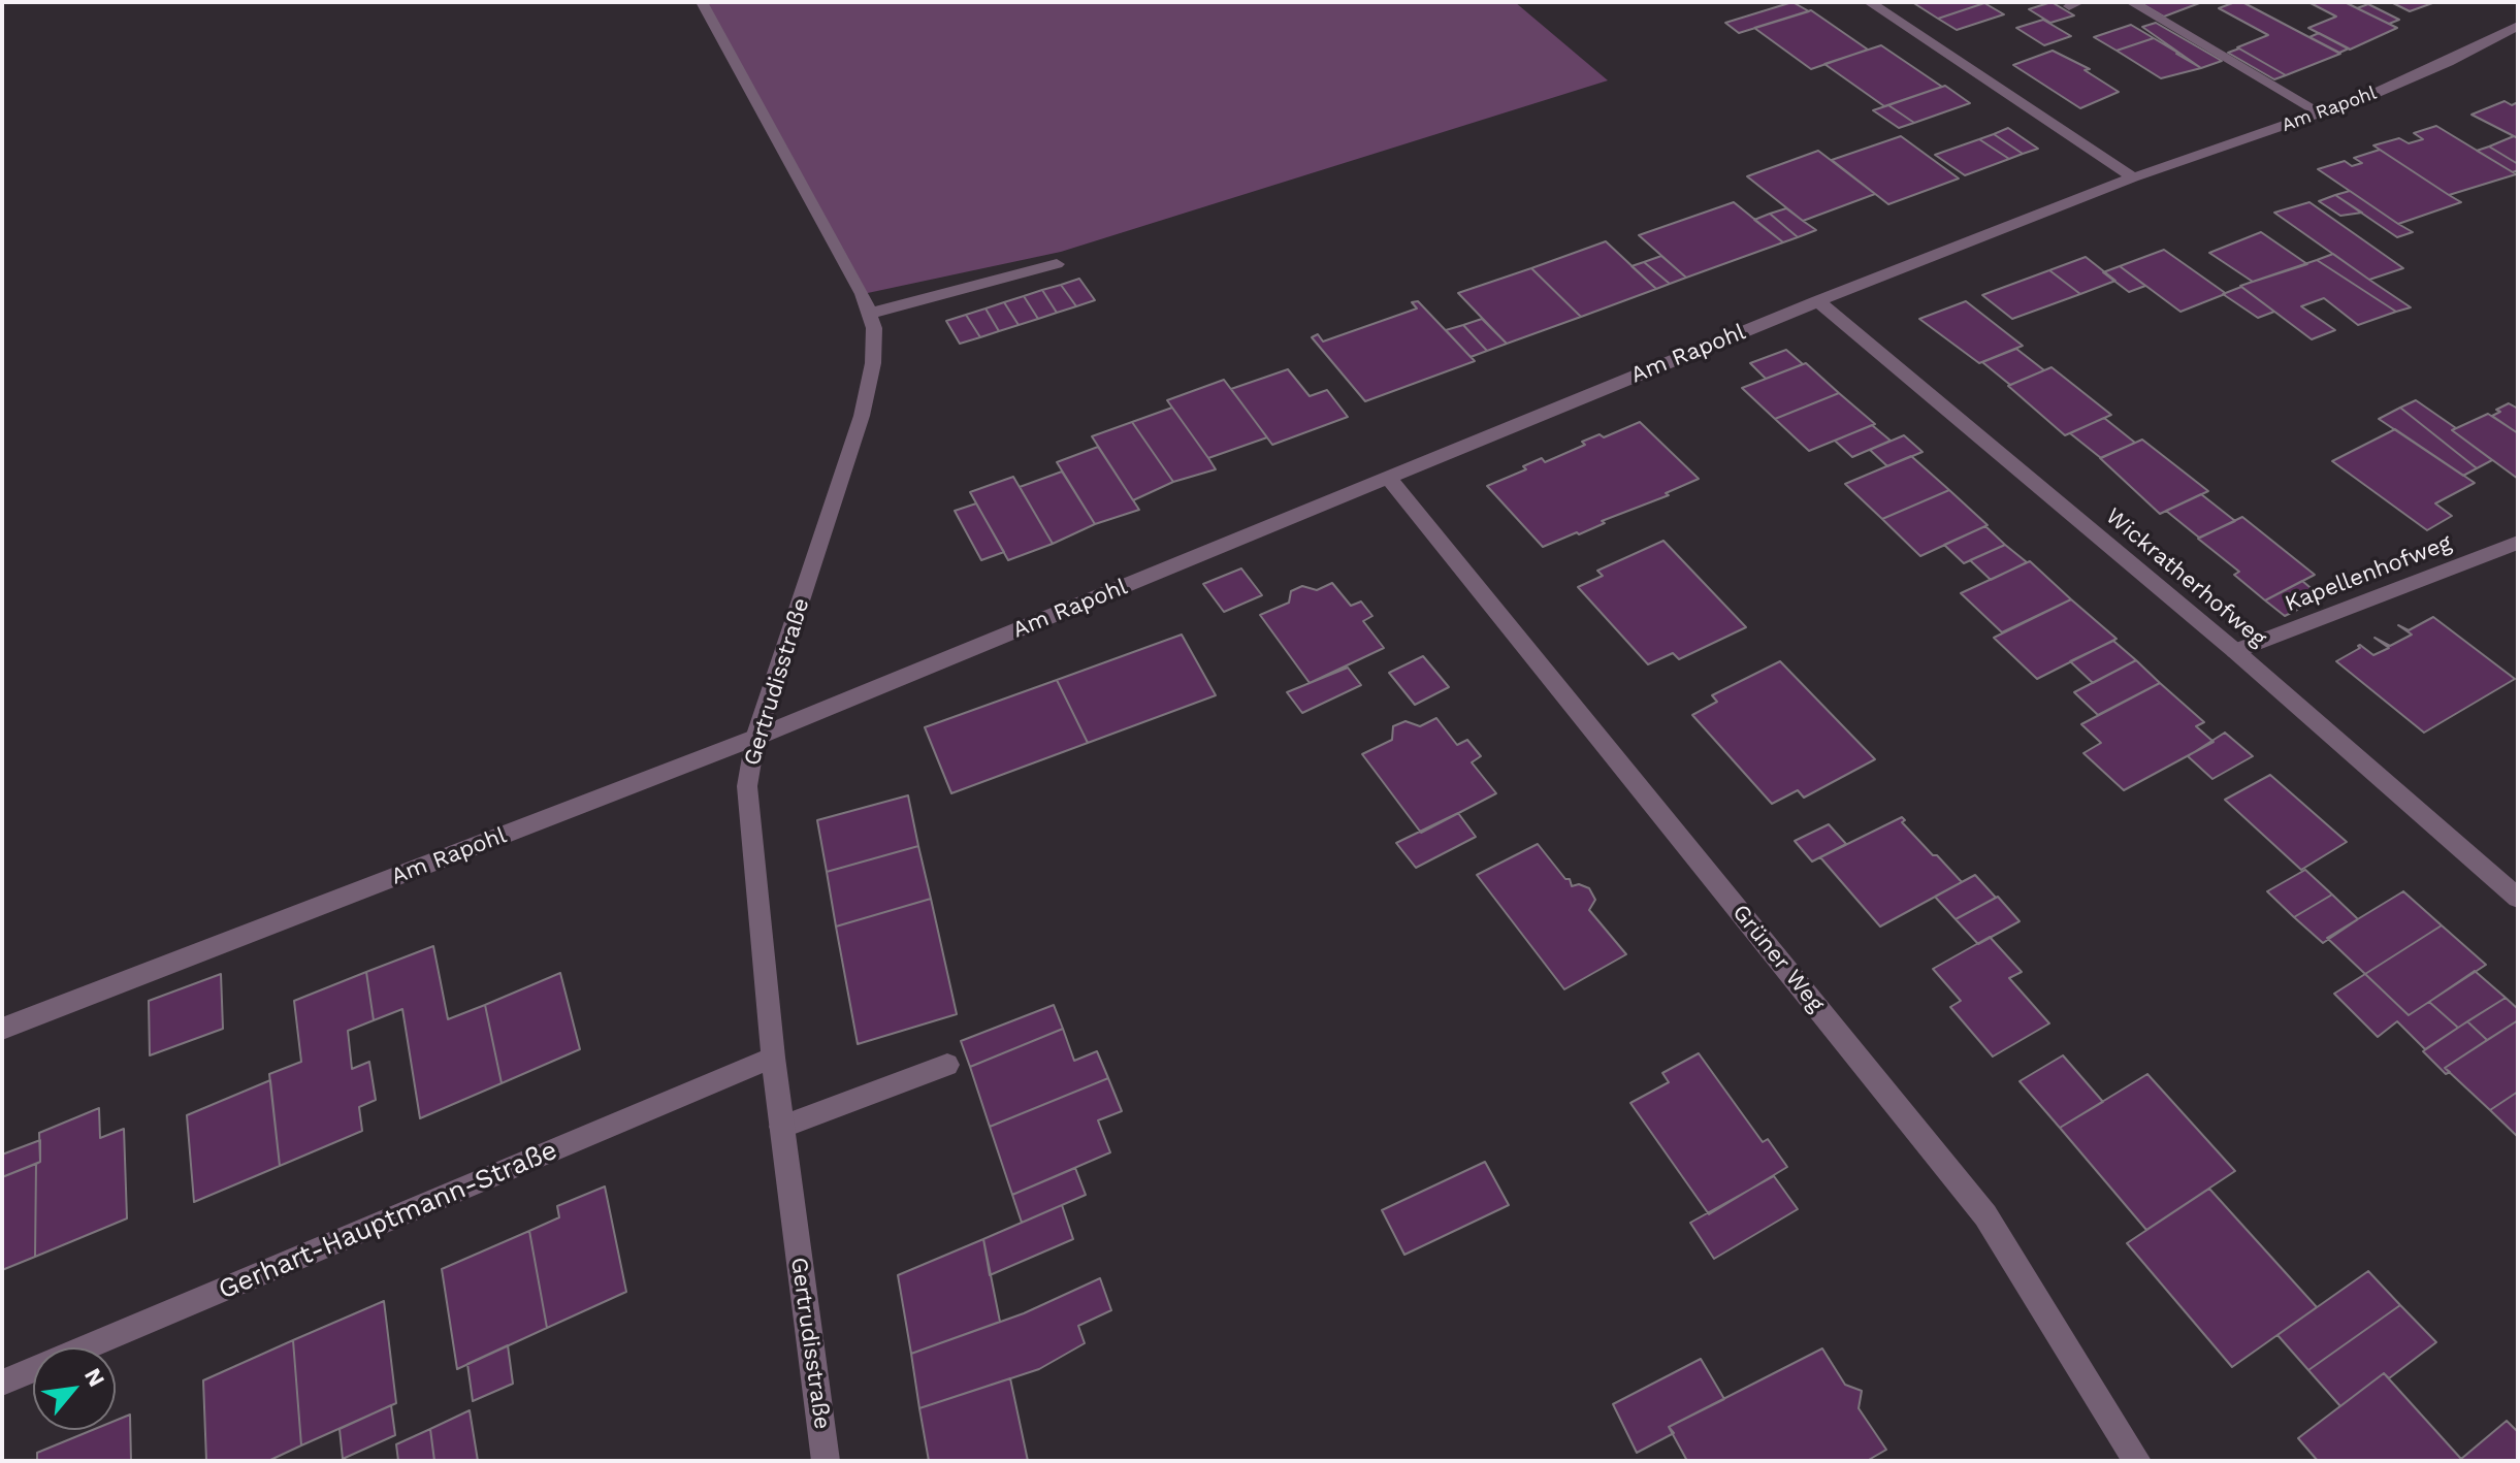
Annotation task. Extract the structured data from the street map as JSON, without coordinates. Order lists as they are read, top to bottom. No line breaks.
{"streets":{"street":["Am Rapohl","Kapellenhofweg","Wickratherhofweg","Gertrudisstraße","Grüner Weg","Gerhart-Hauptmann-Straße"]},"crossings":[["Am Rapohl","Wickratherhofweg"],["Am Rapohl","Gertrudisstraße"],["Am Rapohl","Grüner Weg"],["Kapellenhofweg","Wickratherhofweg"],["Gertrudisstraße","Gerhart-Hauptmann-Straße"]],"north":"top right"}
